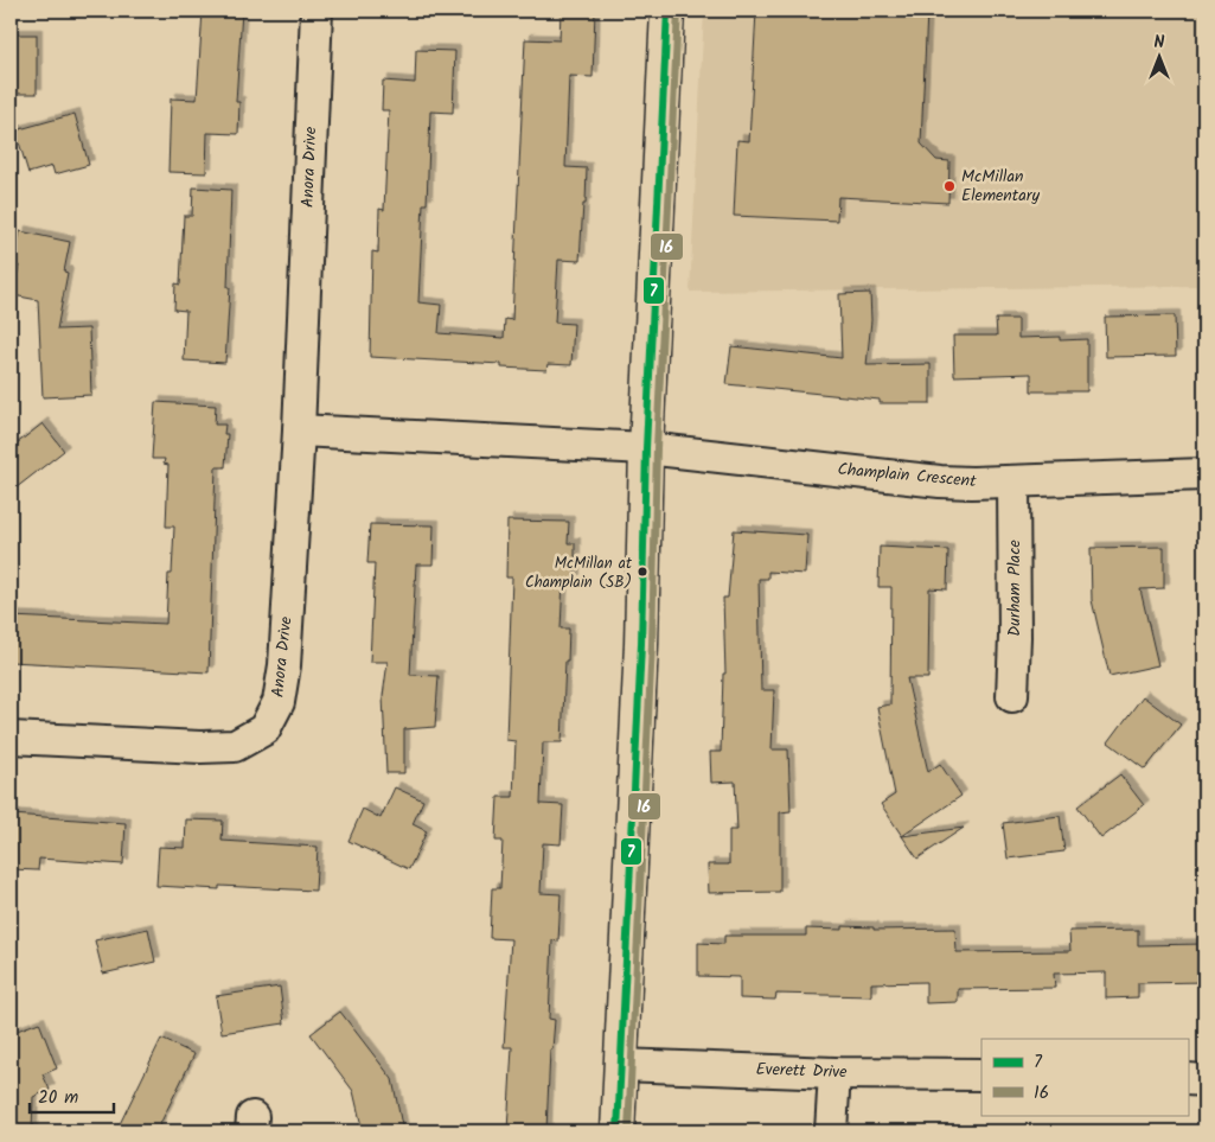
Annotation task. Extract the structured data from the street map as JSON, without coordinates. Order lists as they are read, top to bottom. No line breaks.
{"streets":{"street":["Anora Drive","Champlain Crescent","Durham Place","Everett Drive"]},"crossings":[["Champlain Crescent","Durham Place"]],"places":["McMillan Elementary","McMillan at Champlain (SB)"],"lines":["transit line 7","transit line 16"],"legend":["7","16"],"scale_bar":"20 m","north":"top"}
